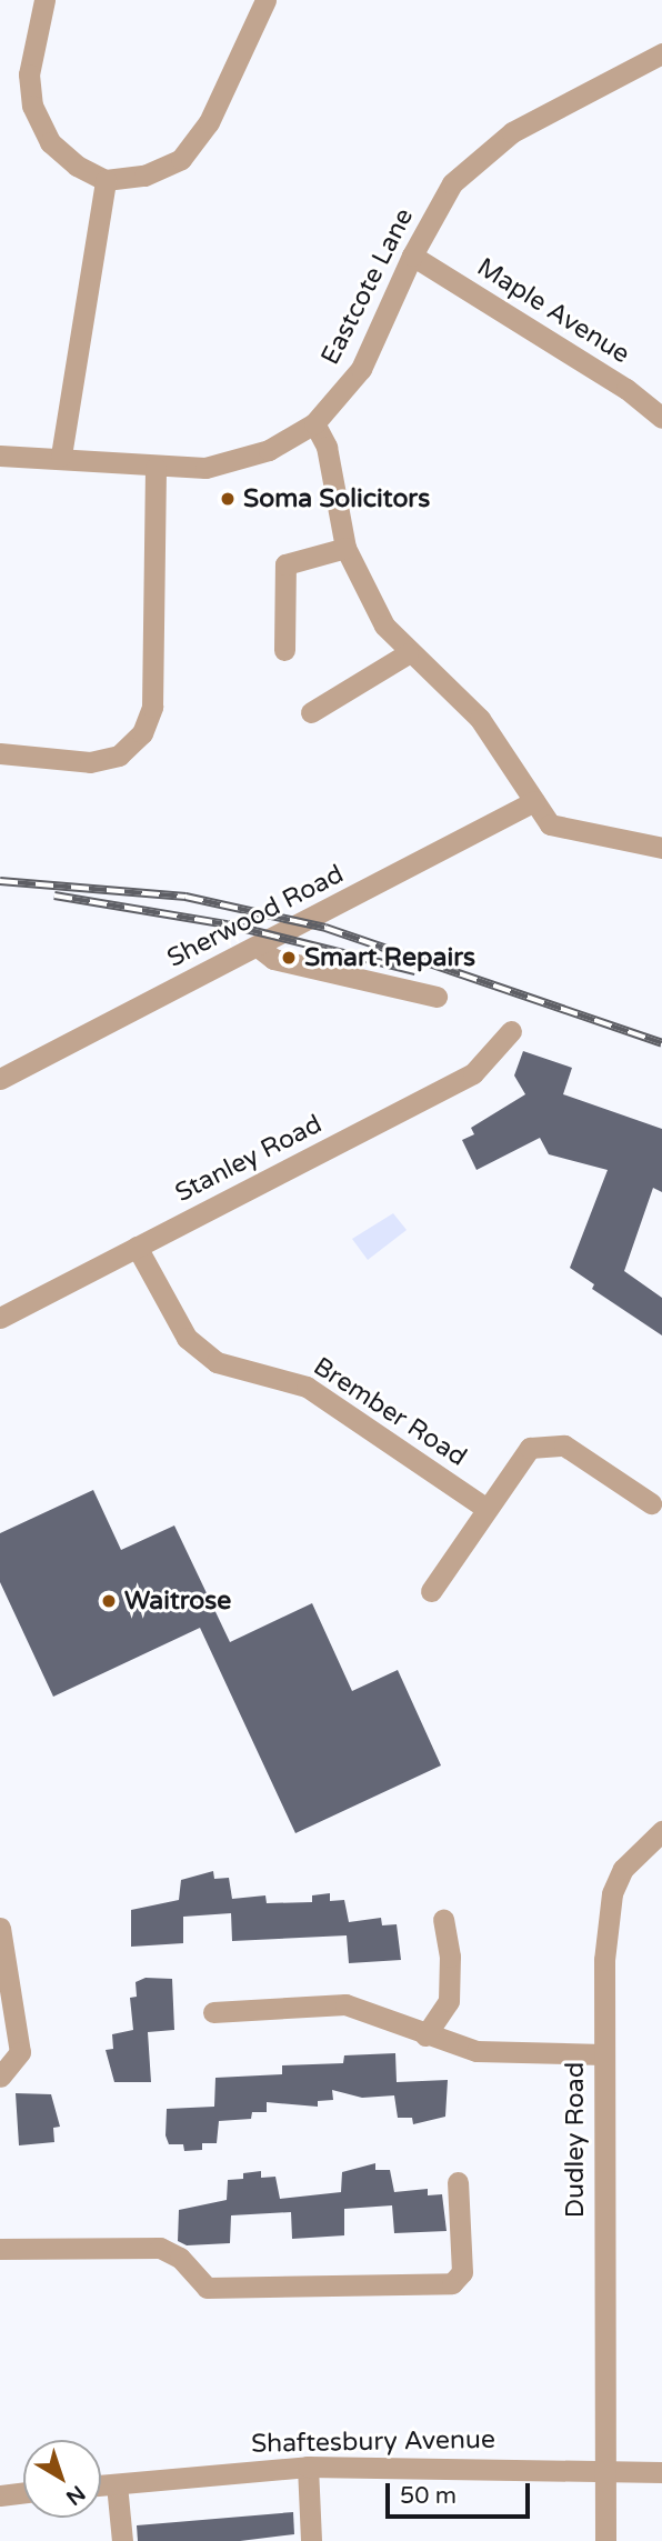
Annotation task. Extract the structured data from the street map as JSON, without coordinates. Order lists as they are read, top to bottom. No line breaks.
{"streets":{"street":["Eastcote Lane","Maple Avenue","Sherwood Road","Stanley Road","Brember Road","Dudley Road","Shaftesbury Avenue"]},"crossings":[["Eastcote Lane","Maple Avenue"],["Stanley Road","Brember Road"],["Dudley Road","Shaftesbury Avenue"]],"places":["Soma Solicitors","Smart Repairs","Waitrose"],"scale_bar":"50 m","north":"bottom right"}
